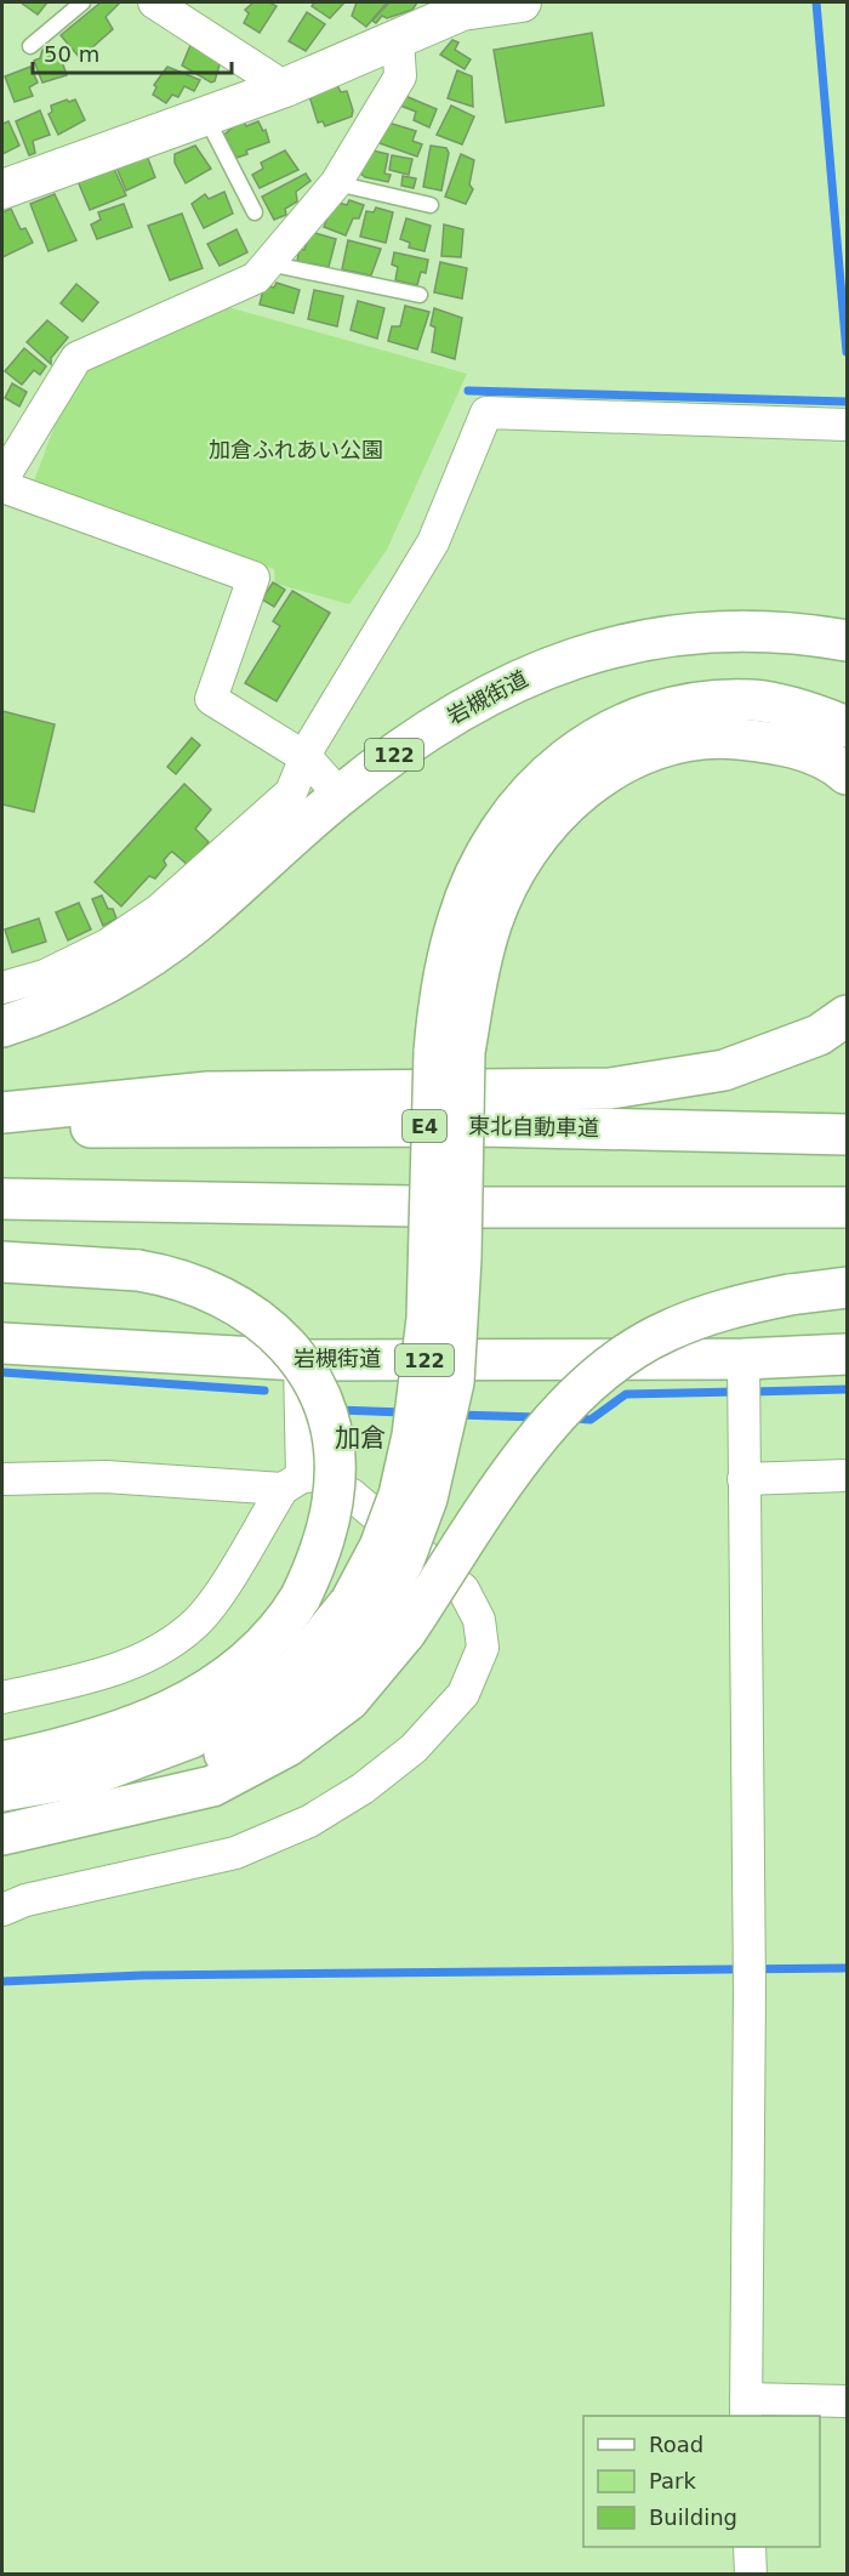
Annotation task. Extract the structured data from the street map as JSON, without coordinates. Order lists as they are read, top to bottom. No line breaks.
{"streets":{"highway":["岩槻街道","122","E4","東北自動車道"]},"districts":["加倉"],"parks":["加倉ふれあい公園"],"legend":["Road","Park","Building"],"scale_bar":"50 m"}
